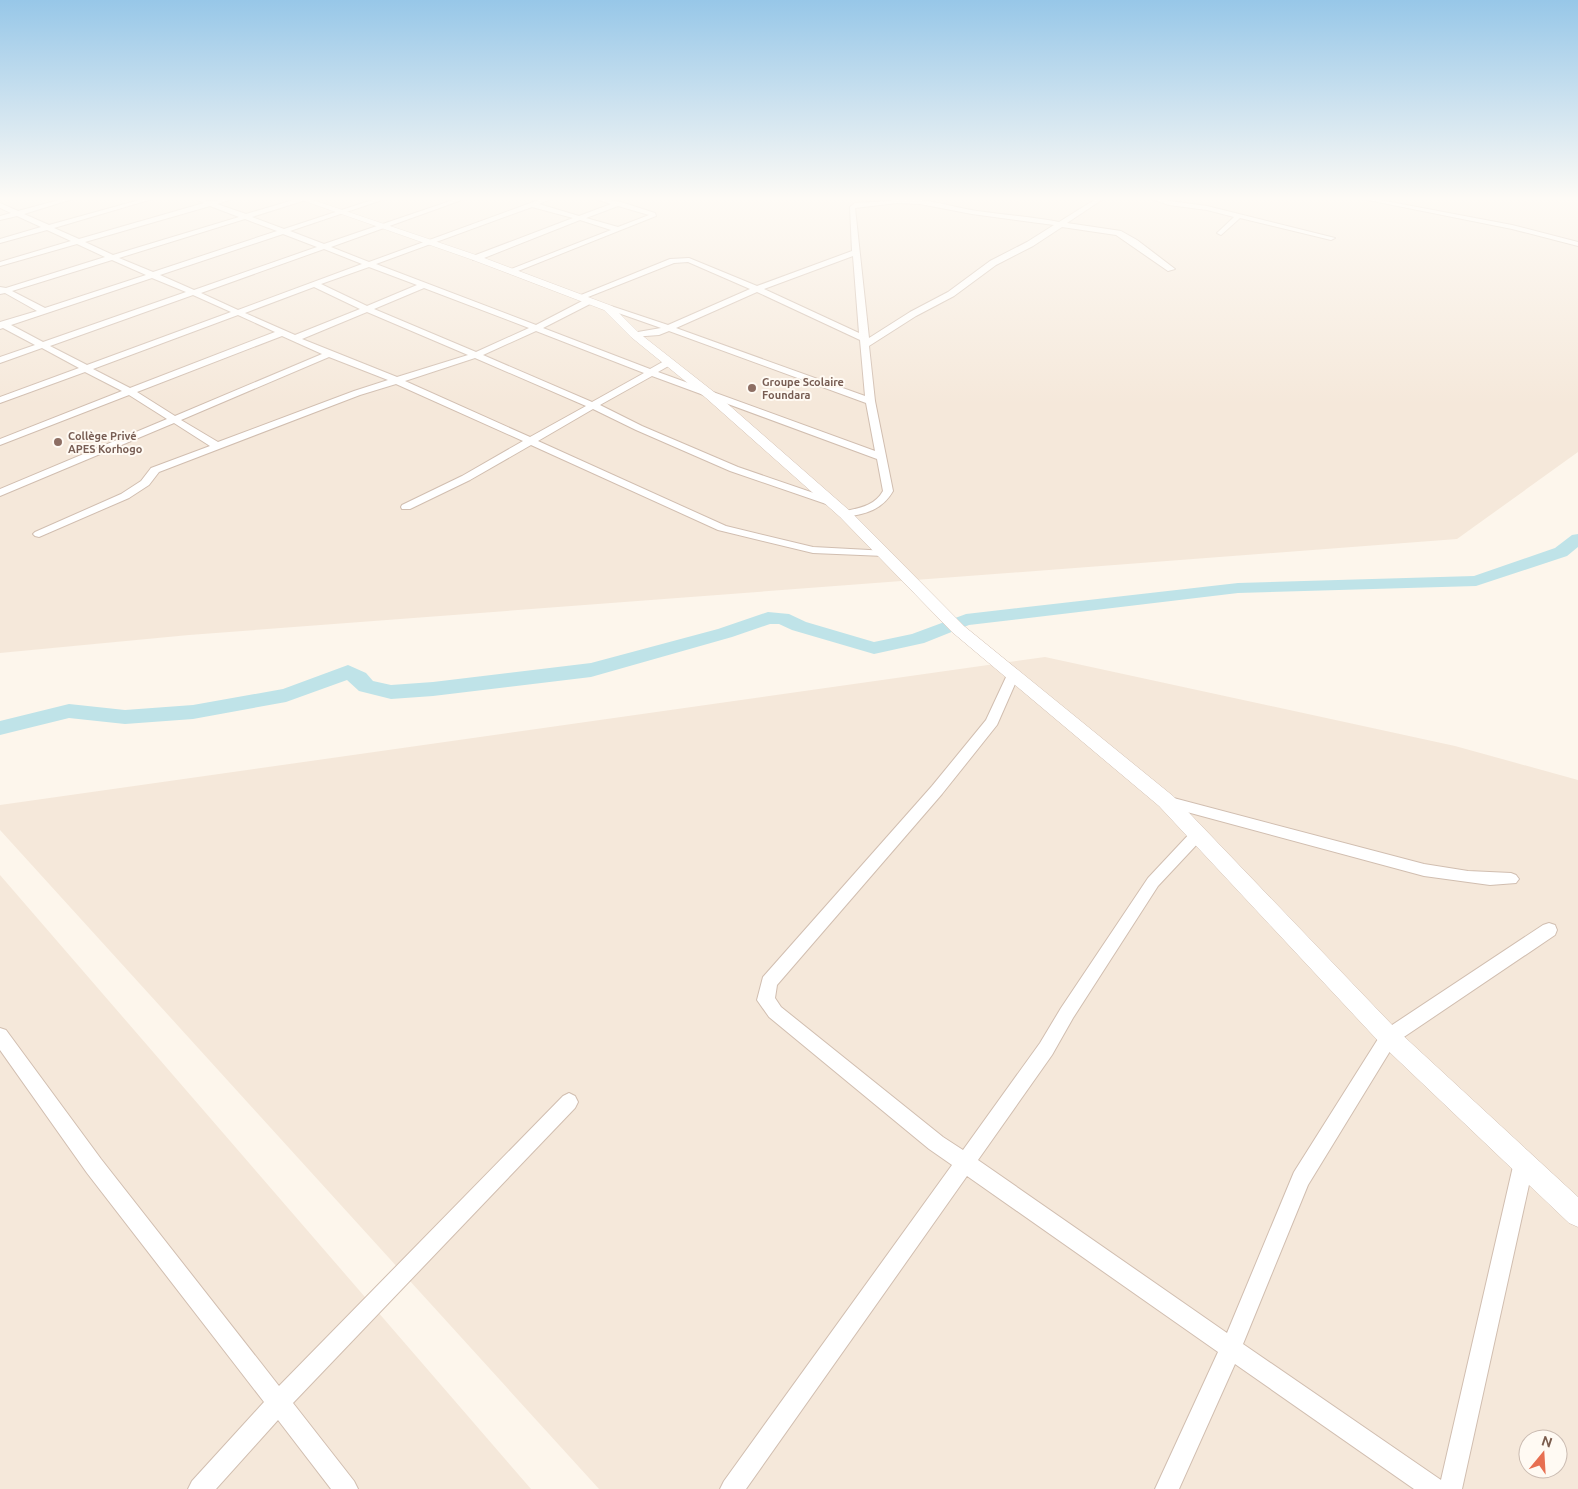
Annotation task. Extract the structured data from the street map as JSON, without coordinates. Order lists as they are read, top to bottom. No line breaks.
{"places":["Groupe Scolaire Foundara","Collège Privé APES Korhogo"],"north":"top"}
